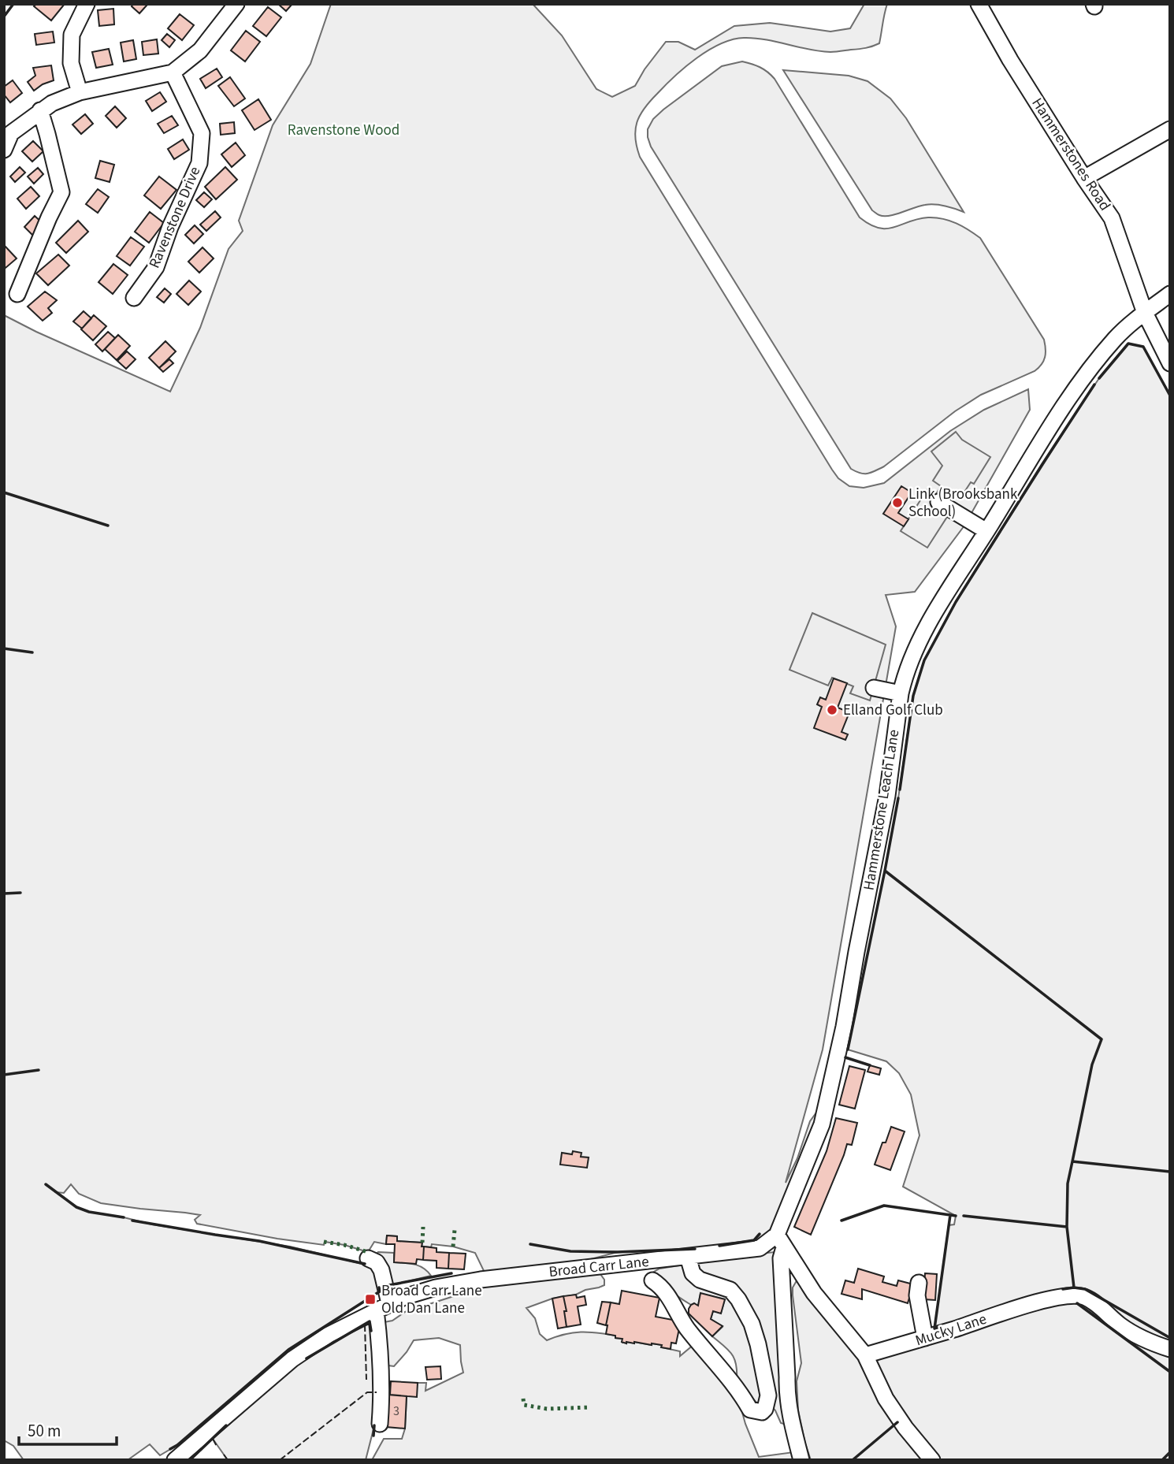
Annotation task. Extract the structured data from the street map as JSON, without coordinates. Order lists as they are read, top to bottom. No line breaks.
{"streets":{"street":["Hammerstones Road","Ravenstone Drive","Hammerstone Leach Lane","Broad Carr Lane","Mucky Lane"]},"crossings":[["Hammerstones Road","Hammerstone Leach Lane"],["Hammerstone Leach Lane","Broad Carr Lane"]],"parks":["Ravenstone Wood"],"places":{"other":["Link (Brooksbank School)","Elland Golf Club"],"transit":["Broad Carr Lane Old Dan Lane"]},"house_numbers":["3"],"scale_bar":"50 m"}
